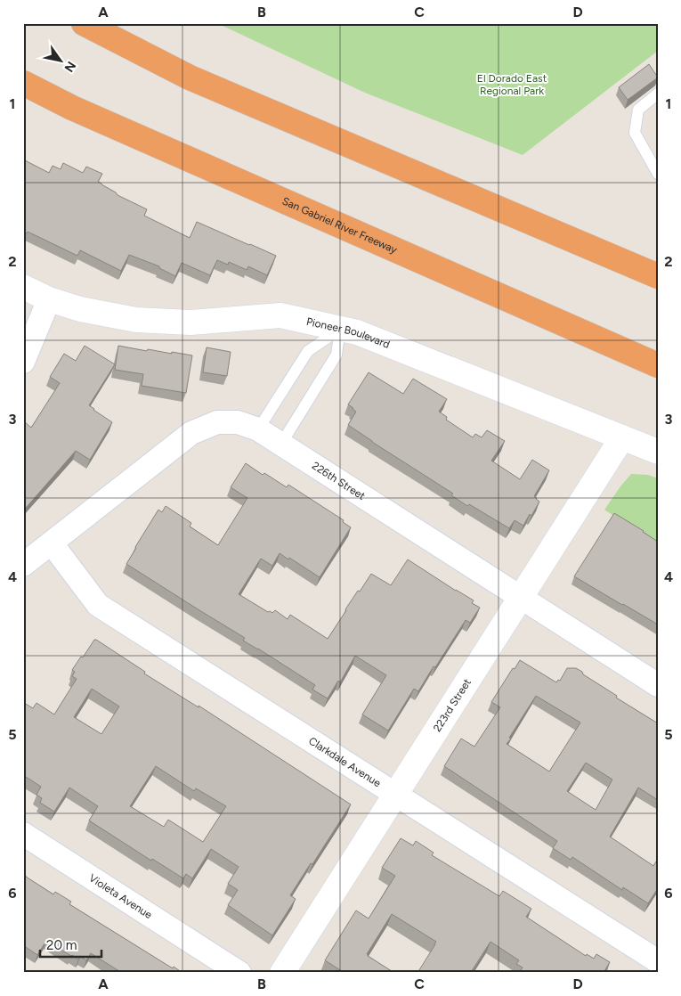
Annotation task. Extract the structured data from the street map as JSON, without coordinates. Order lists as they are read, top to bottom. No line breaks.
{"streets":{"highway":["San Gabriel River Freeway"],"street":["Pioneer Boulevard","226th Street","223rd Street","Clarkdale Avenue","Violeta Avenue"]},"crossings":[["Pioneer Boulevard","223rd Street"],["226th Street","223rd Street"],["226th Street","Clarkdale Avenue"],["223rd Street","Clarkdale Avenue"]],"parks":["El Dorado East Regional Park"],"scale_bar":"20 m","north":"bottom right","grid":{"columns":["A","B","C","D"],"rows":["1","2","3","4","5","6"]}}
